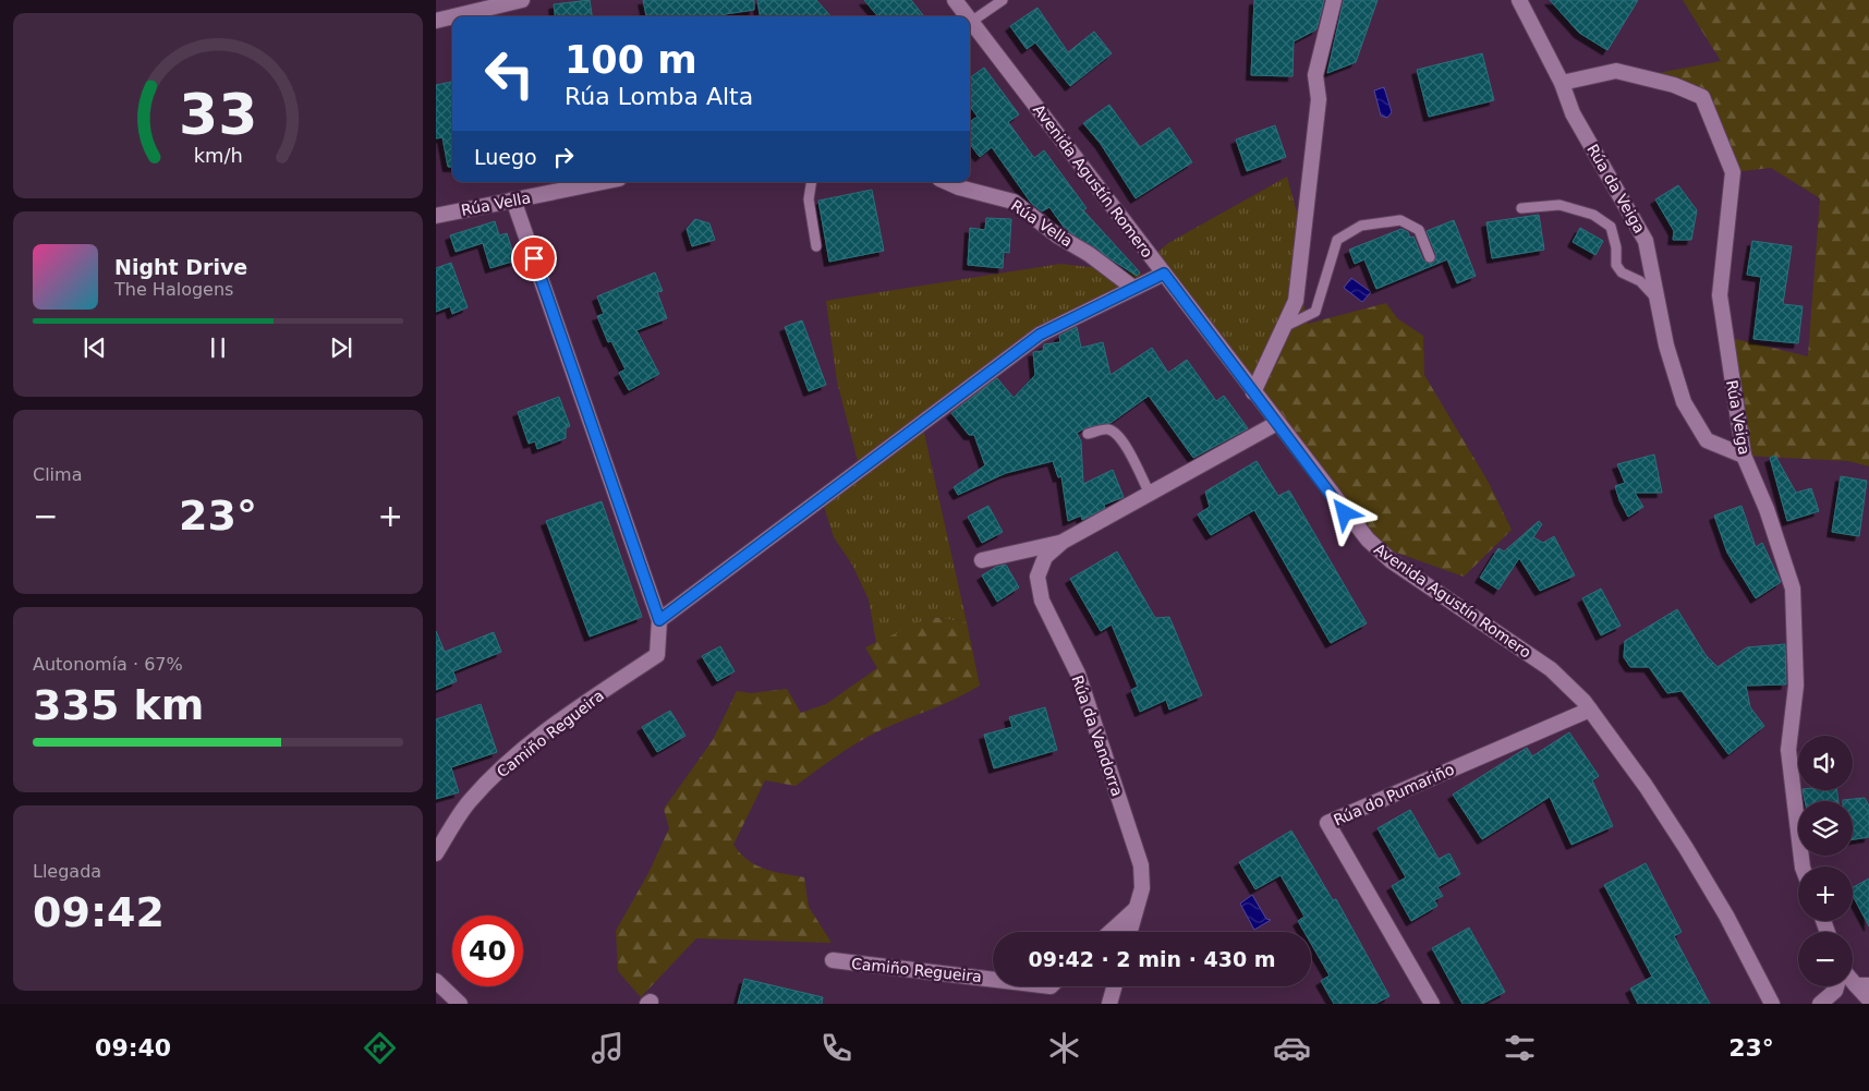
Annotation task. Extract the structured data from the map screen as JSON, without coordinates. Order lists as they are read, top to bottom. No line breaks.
{"streets":{"street":["Avenida Agustín Romero","Rúa da Veiga","Rúa Vella","Rúa Veiga","Camiño Regueira","Rúa da Vandorra","Rúa do Pumariño"]},"crossings":[["Avenida Agustín Romero","Rúa da Vandorra"],["Avenida Agustín Romero","Rúa do Pumariño"],["Rúa da Veiga","Rúa Veiga"]],"page":{"turn":["100 m","Rúa Lomba Alta"],"then":"Luego","song":["Night Drive","The Halogens"],"tile":["Clima",["Autonomía · 67%","335 km"],["Llegada","09:42"]],"heat":["−","23°","+"],"map_buttons":["+","−"],"limit":"40","trip":"09:42 · 2 min · 430 m","tabs":["09:40","23°"],"gauge":["33","km/h"]}}
